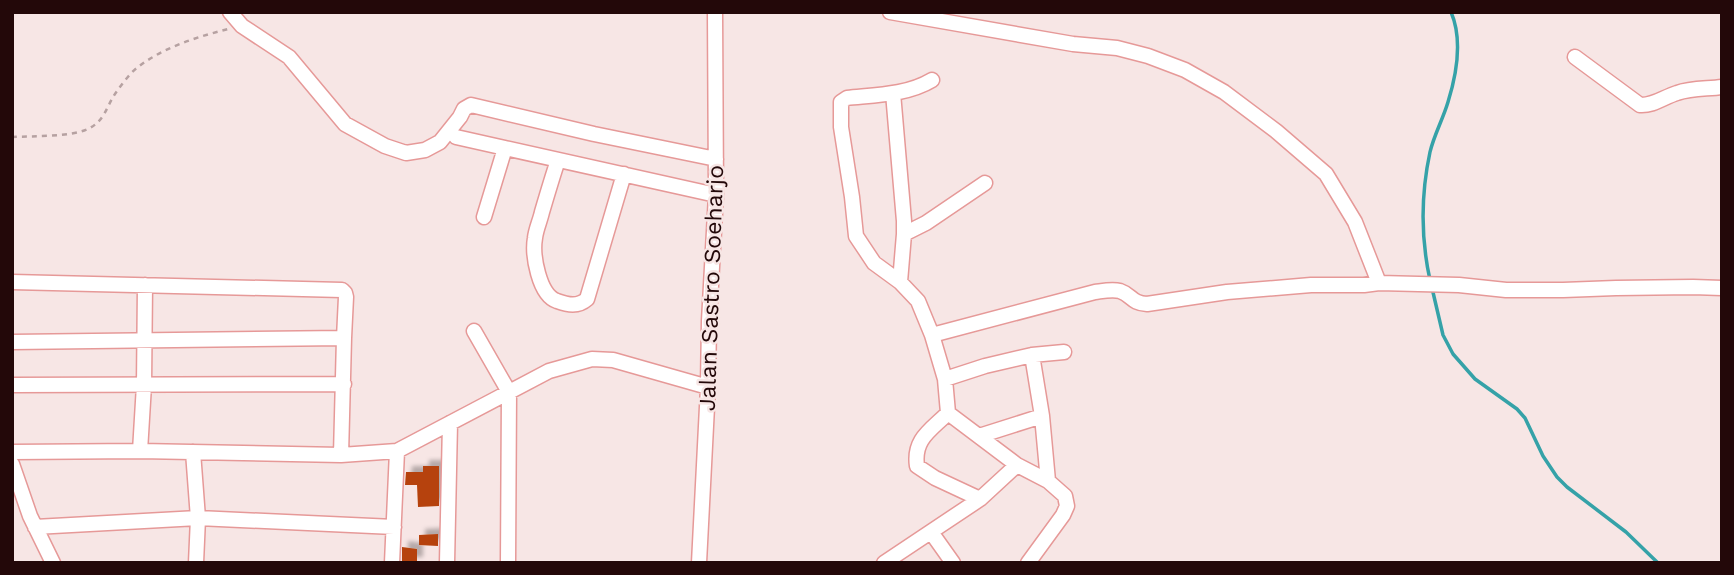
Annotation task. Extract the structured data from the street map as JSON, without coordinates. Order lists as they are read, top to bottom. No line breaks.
{"streets":{"street":["Jalan Sastro Soeharjo"]}}
